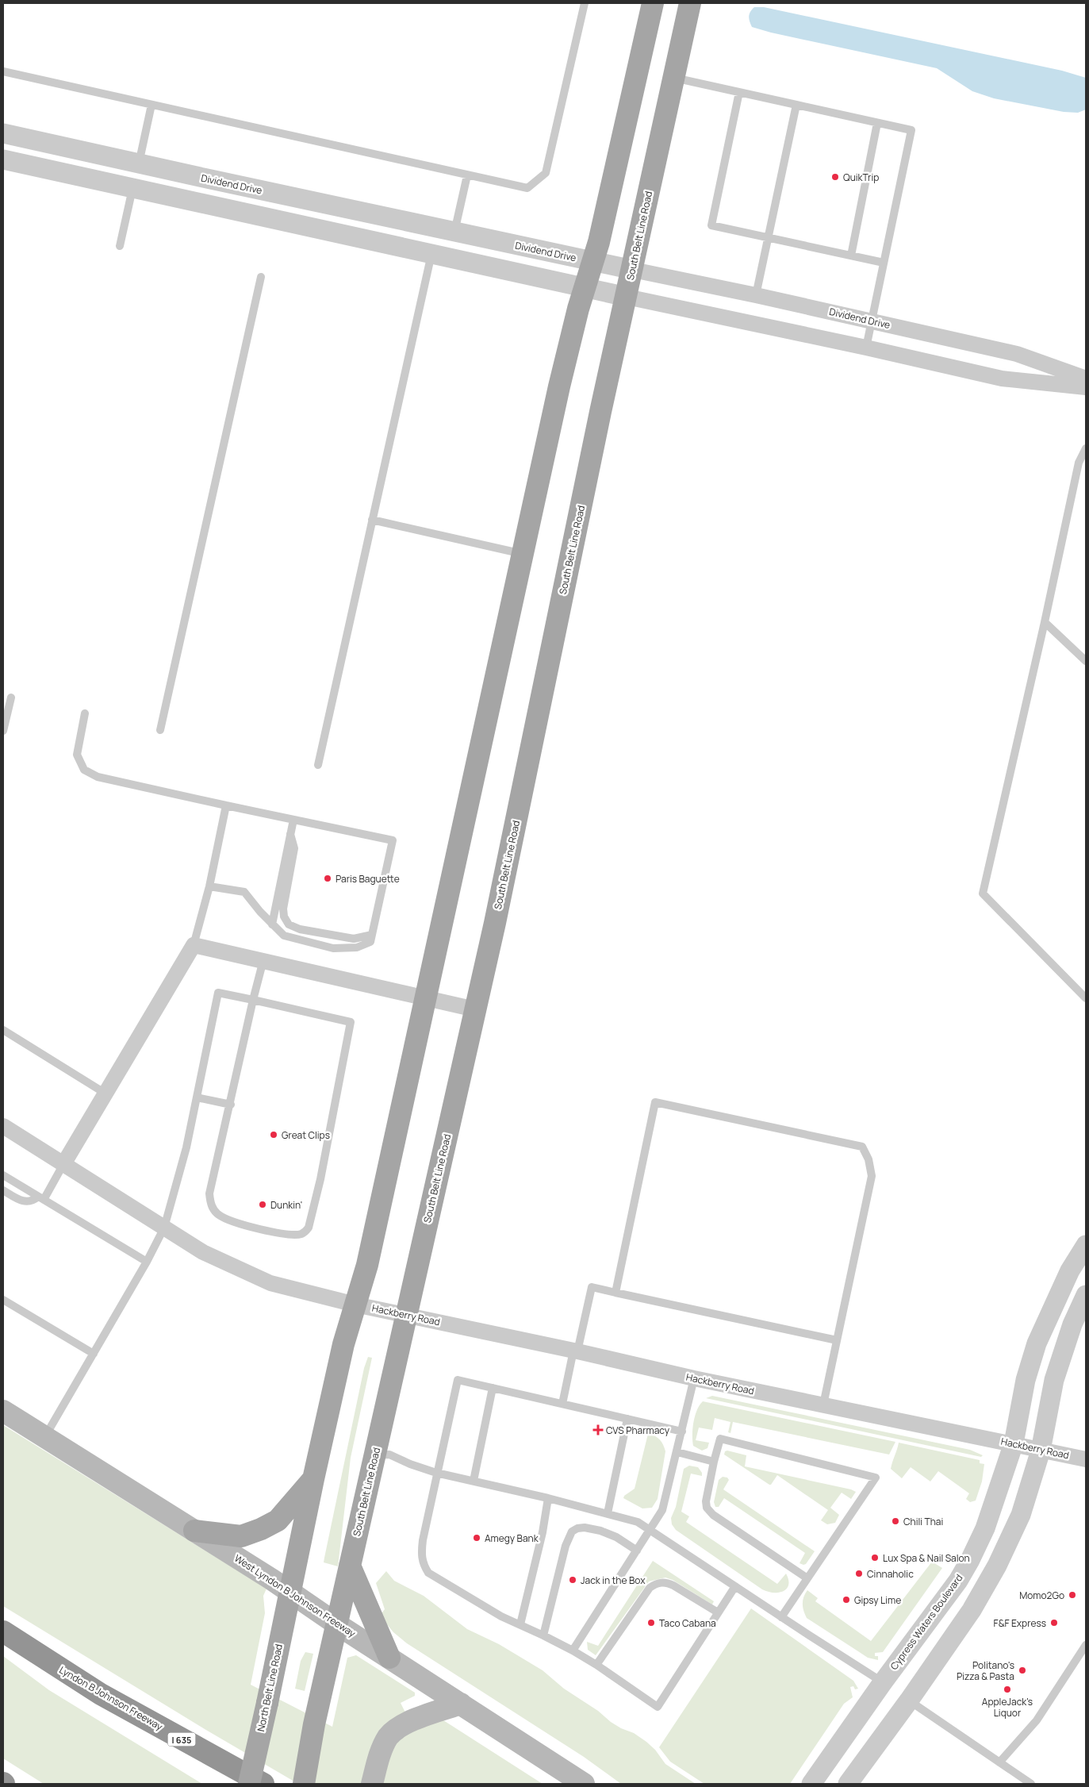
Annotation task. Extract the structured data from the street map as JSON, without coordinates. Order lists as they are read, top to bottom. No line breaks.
{"streets":{"highway":["Lyndon B Johnson Freeway","I 635"],"main road":["South Belt Line Road","West Lyndon B Johnson Freeway","North Belt Line Road"],"street":["Dividend Drive","Hackberry Road","Cypress Waters Boulevard"]},"crossings":[["Dividend Drive","South Belt Line Road"],["South Belt Line Road","Hackberry Road"],["South Belt Line Road","West Lyndon B Johnson Freeway"],["Hackberry Road","Cypress Waters Boulevard"],["West Lyndon B Johnson Freeway","North Belt Line Road"]],"places":{"other":["QuikTrip","Paris Baguette","Great Clips","Dunkin'","Chili Thai","Amegy Bank","Lux Spa & Nail Salon","Cinnaholic","Jack in the Box","Momo2Go","Gipsy Lime","Taco Cabana","F&F Express","Politano's Pizza & Pasta","AppleJack's Liquor"],"health":["CVS Pharmacy"]}}
